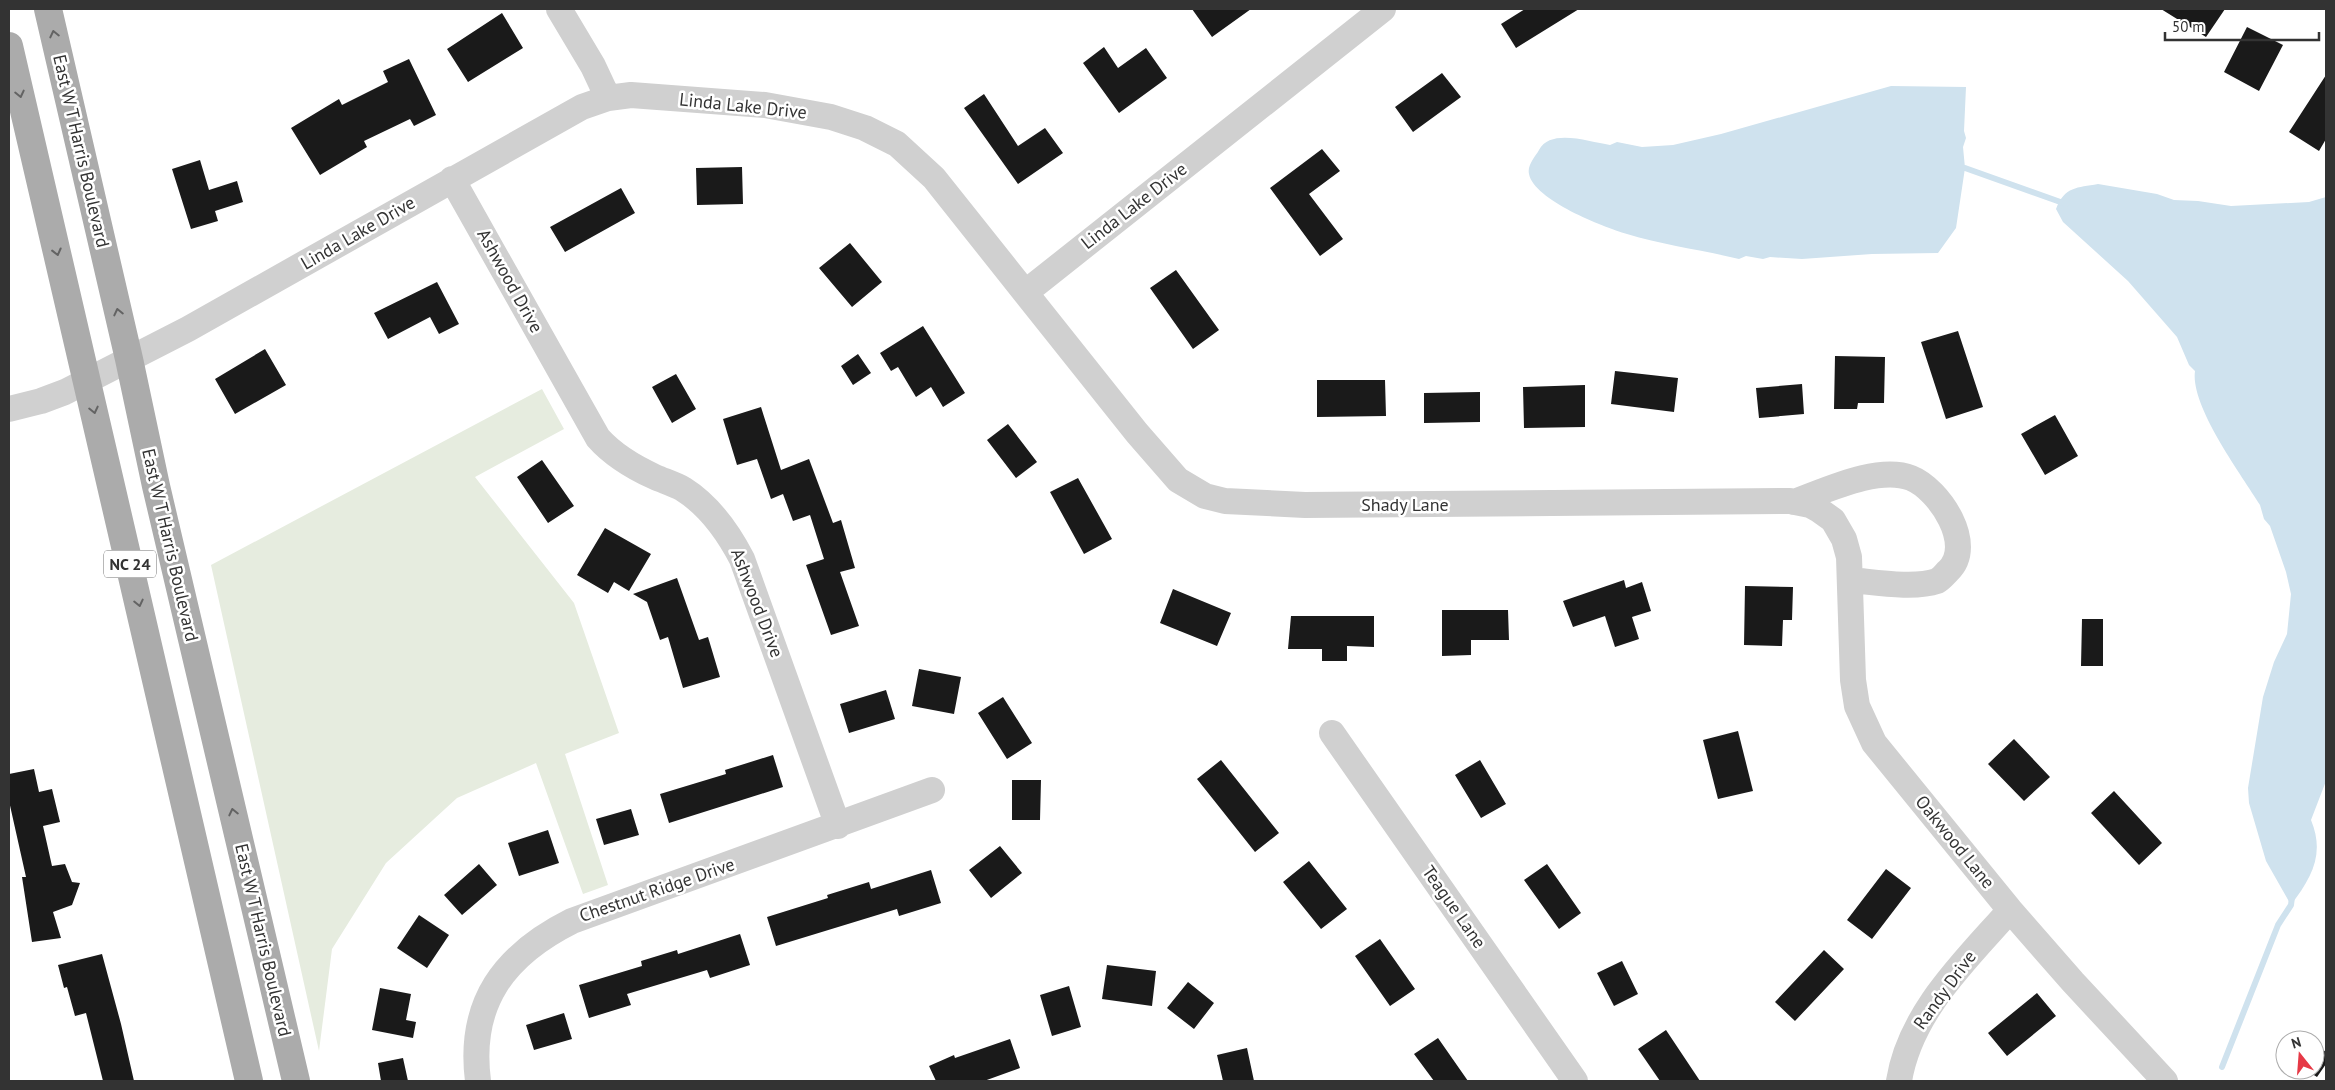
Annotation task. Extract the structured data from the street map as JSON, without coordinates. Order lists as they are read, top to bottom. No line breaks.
{"streets":{"main road":["East W T Harris Boulevard","NC 24"],"street":["Linda Lake Drive","Ashwood Drive","Shady Lane","Oakwood Lane","Chestnut Ridge Drive","Teague Lane","Randy Drive"]},"crossings":[["Linda Lake Drive","East W T Harris Boulevard"],["Linda Lake Drive","Ashwood Drive"],["Linda Lake Drive","Shady Lane"],["Linda Lake Drive","NC 24"],["Ashwood Drive","Chestnut Ridge Drive"],["Shady Lane","Oakwood Lane"],["Oakwood Lane","Randy Drive"]],"scale_bar":"50 m","north":"top"}
